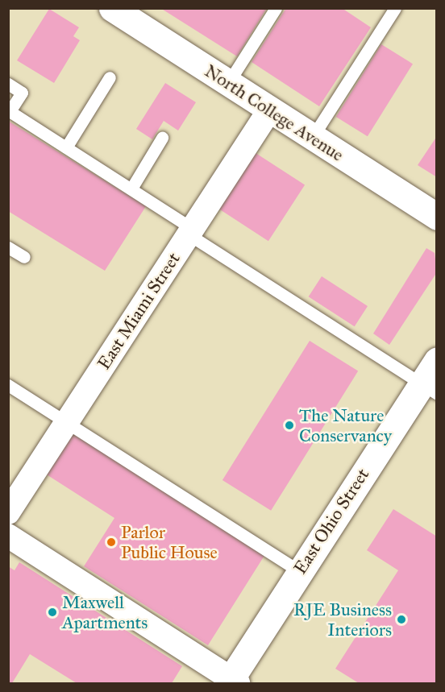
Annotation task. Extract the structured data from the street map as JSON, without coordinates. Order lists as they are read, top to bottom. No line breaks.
{"streets":{"main road":["North College Avenue","East Ohio Street"],"street":["East Miami Street"]},"crossings":[["North College Avenue","East Miami Street"]],"places":["The Nature Conservancy","Parlor Public House","Maxwell Apartments","RJE Business Interiors"]}
